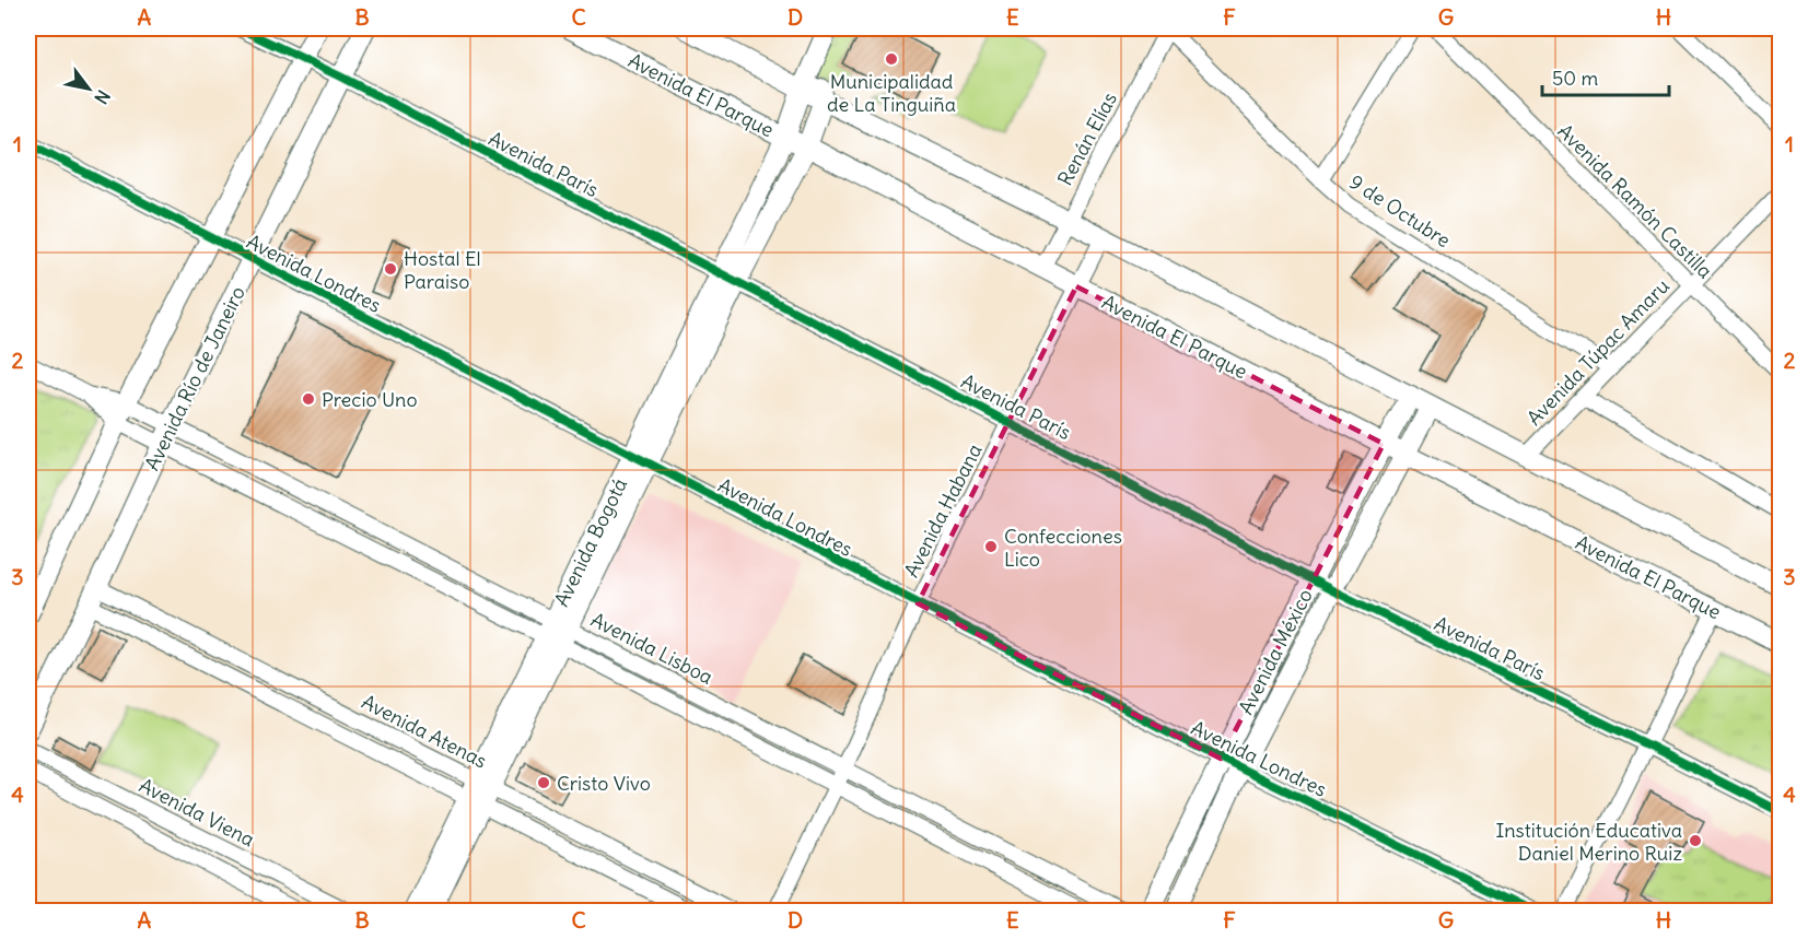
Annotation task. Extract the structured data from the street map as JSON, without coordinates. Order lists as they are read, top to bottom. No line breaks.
{"streets":{"street":["Avenida El Parque","Renán Elías","Avenida París","Avenida Ramón Castilla","9 de Octubre","Avenida Londres","Avenida Túpac Amaru","Avenida Río de Janeiro","Avenida Habana","Avenida Bogotá","Avenida Lisboa","Avenida México","Avenida Atenas","Avenida Viena"]},"crossings":[["Avenida El Parque","Renán Elías"],["Avenida El Parque","Avenida Habana"],["Avenida El Parque","Avenida Bogotá"],["Avenida El Parque","Avenida México"],["Renán Elías","9 de Octubre"],["Avenida París","Avenida Río de Janeiro"],["Avenida París","Avenida Habana"],["Avenida París","Avenida Bogotá"],["Avenida París","Avenida México"],["Avenida Ramón Castilla","Avenida Túpac Amaru"],["9 de Octubre","Avenida Túpac Amaru"],["Avenida Londres","Avenida Río de Janeiro"],["Avenida Londres","Avenida Habana"],["Avenida Londres","Avenida Bogotá"],["Avenida Londres","Avenida México"],["Avenida Río de Janeiro","Avenida Lisboa"],["Avenida Río de Janeiro","Avenida Atenas"],["Avenida Habana","Avenida Lisboa"],["Avenida Bogotá","Avenida Lisboa"],["Avenida Bogotá","Avenida Atenas"]],"places":["Municipalidad de La Tinguiña","Hostal El Paraiso","Precio Uno","Confecciones Lico","Cristo Vivo","Institución Educativa Daniel Merino Ruiz"],"scale_bar":"50 m","north":"bottom right","grid":{"columns":["A","B","C","D","E","F","G","H"],"rows":["1","2","3","4"]}}
